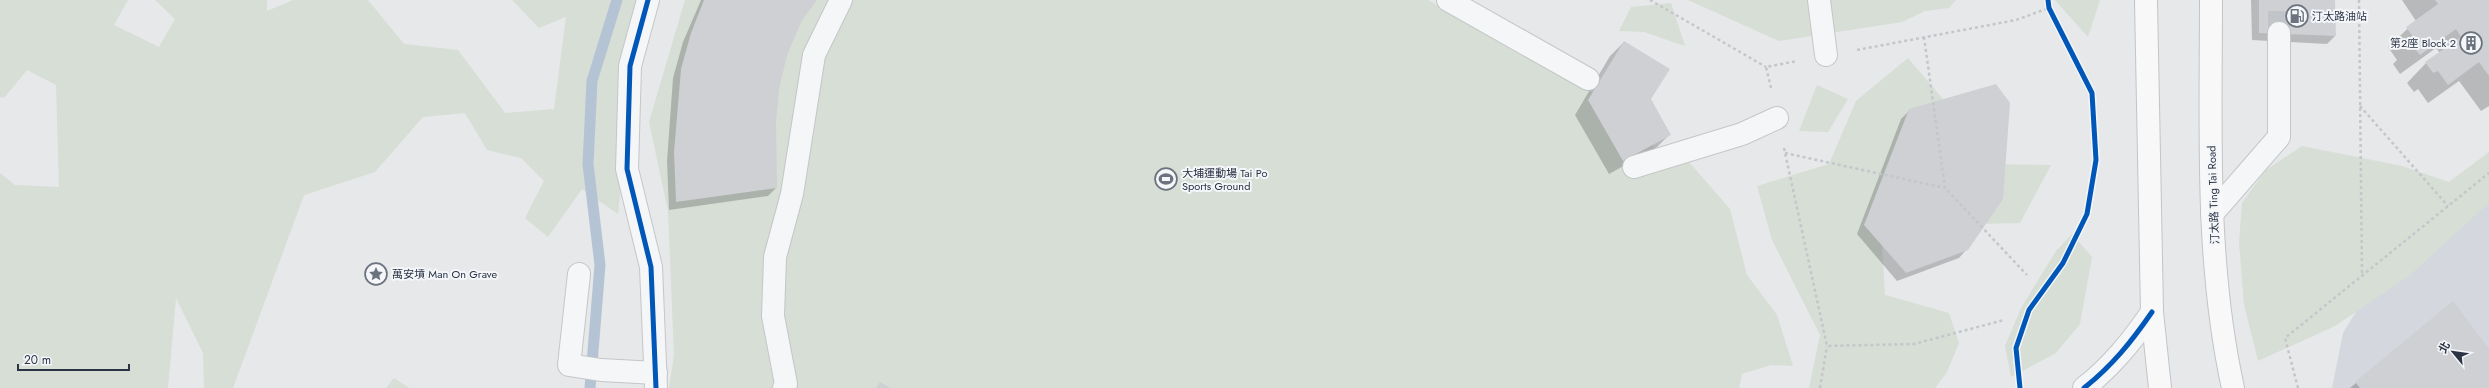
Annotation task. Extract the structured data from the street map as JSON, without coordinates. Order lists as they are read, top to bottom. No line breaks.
{"streets":{"main road":["汀太路 Ting Tai Road"]},"places":{"fuel station":["汀太路油站"],"building":["第2座 Block 2"],"sports":["大埔運動場 Tai Po Sports Ground"],"place":["萬安墳 Man On Grave"]},"scale_bar":"20 m","north":"top left"}
